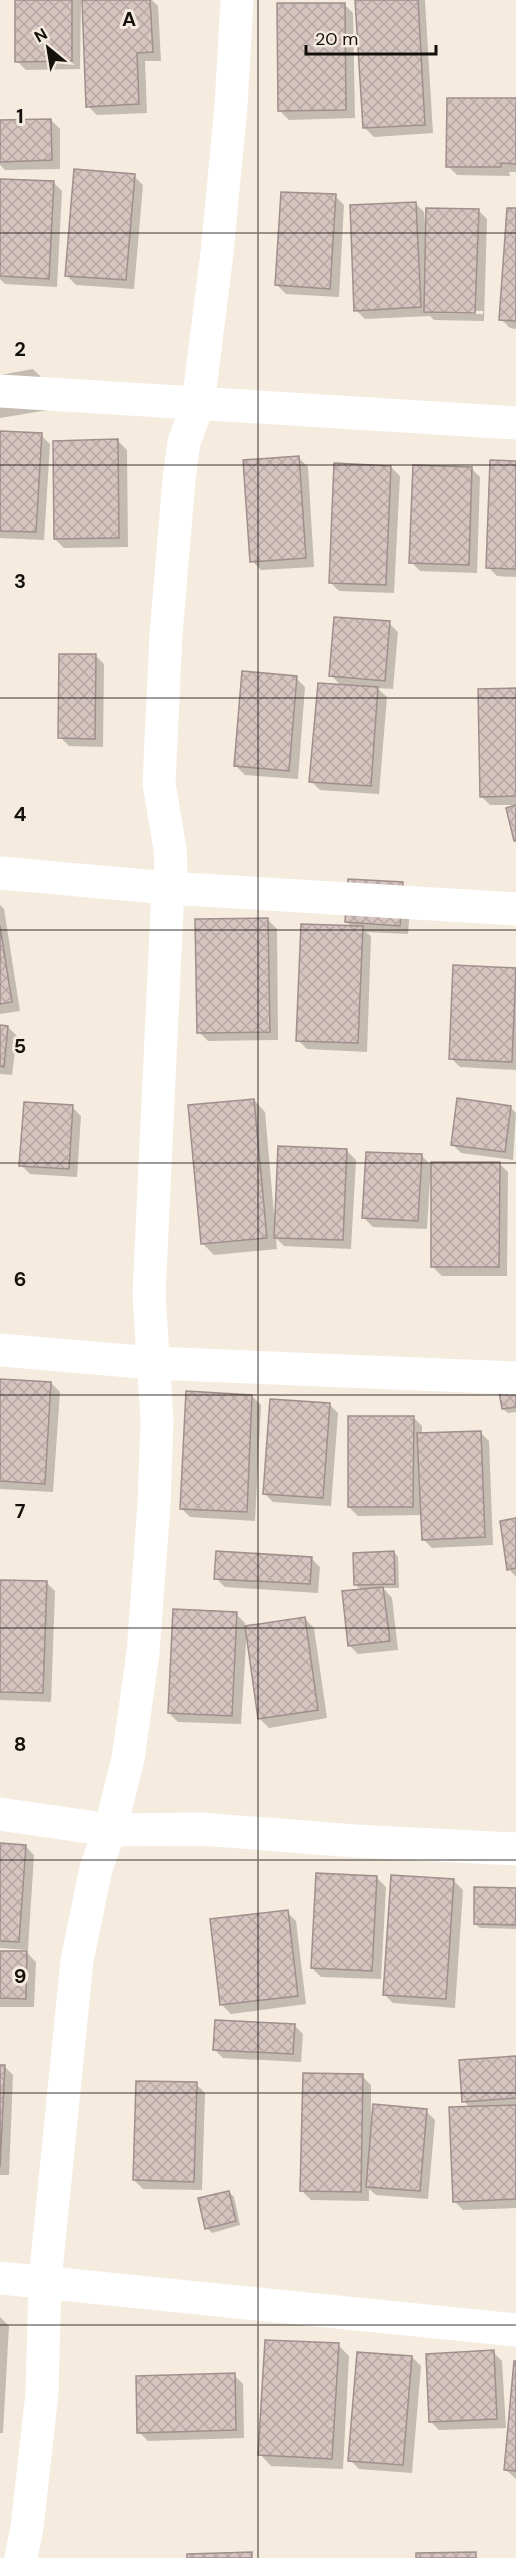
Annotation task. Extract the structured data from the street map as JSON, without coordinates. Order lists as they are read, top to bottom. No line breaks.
{"scale_bar":"20 m","north":"top left","grid":{"columns":["A"],"rows":["1","2","3","4","5","6","7","8","9"]}}
